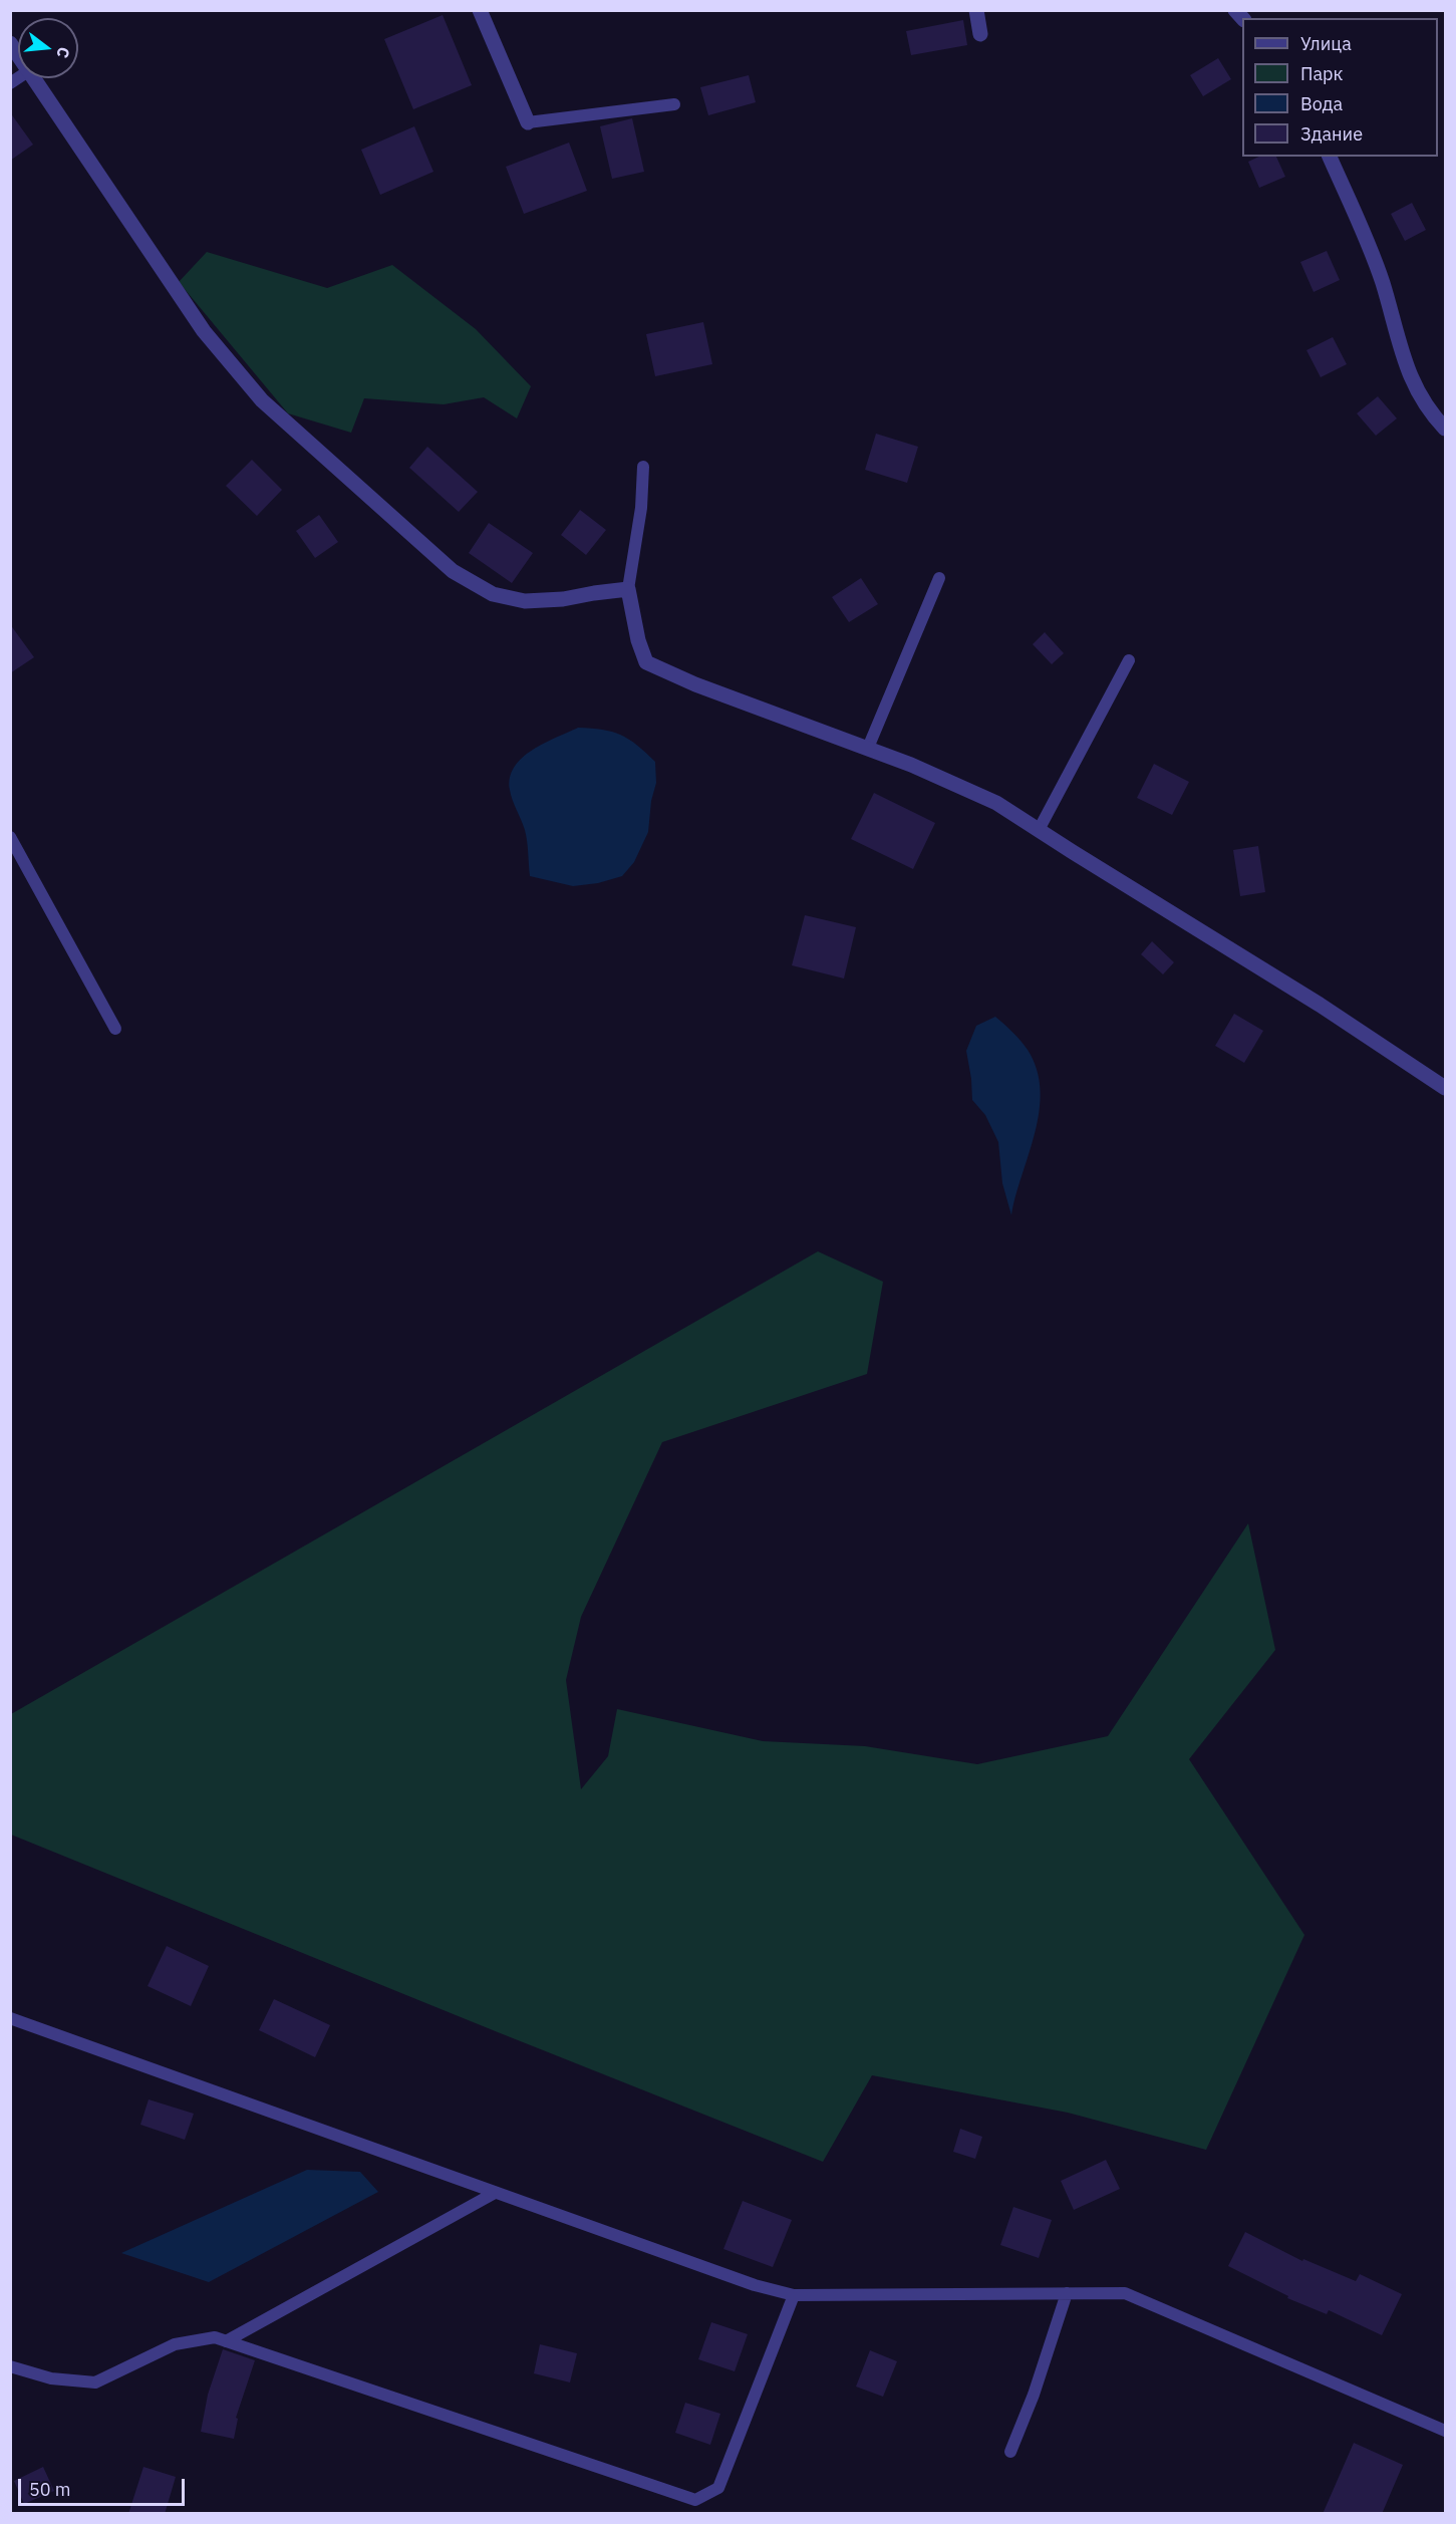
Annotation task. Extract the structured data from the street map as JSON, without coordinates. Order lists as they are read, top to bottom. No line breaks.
{"legend":["Улица","Парк","Вода","Здание"],"scale_bar":"50 m","north":"right"}
